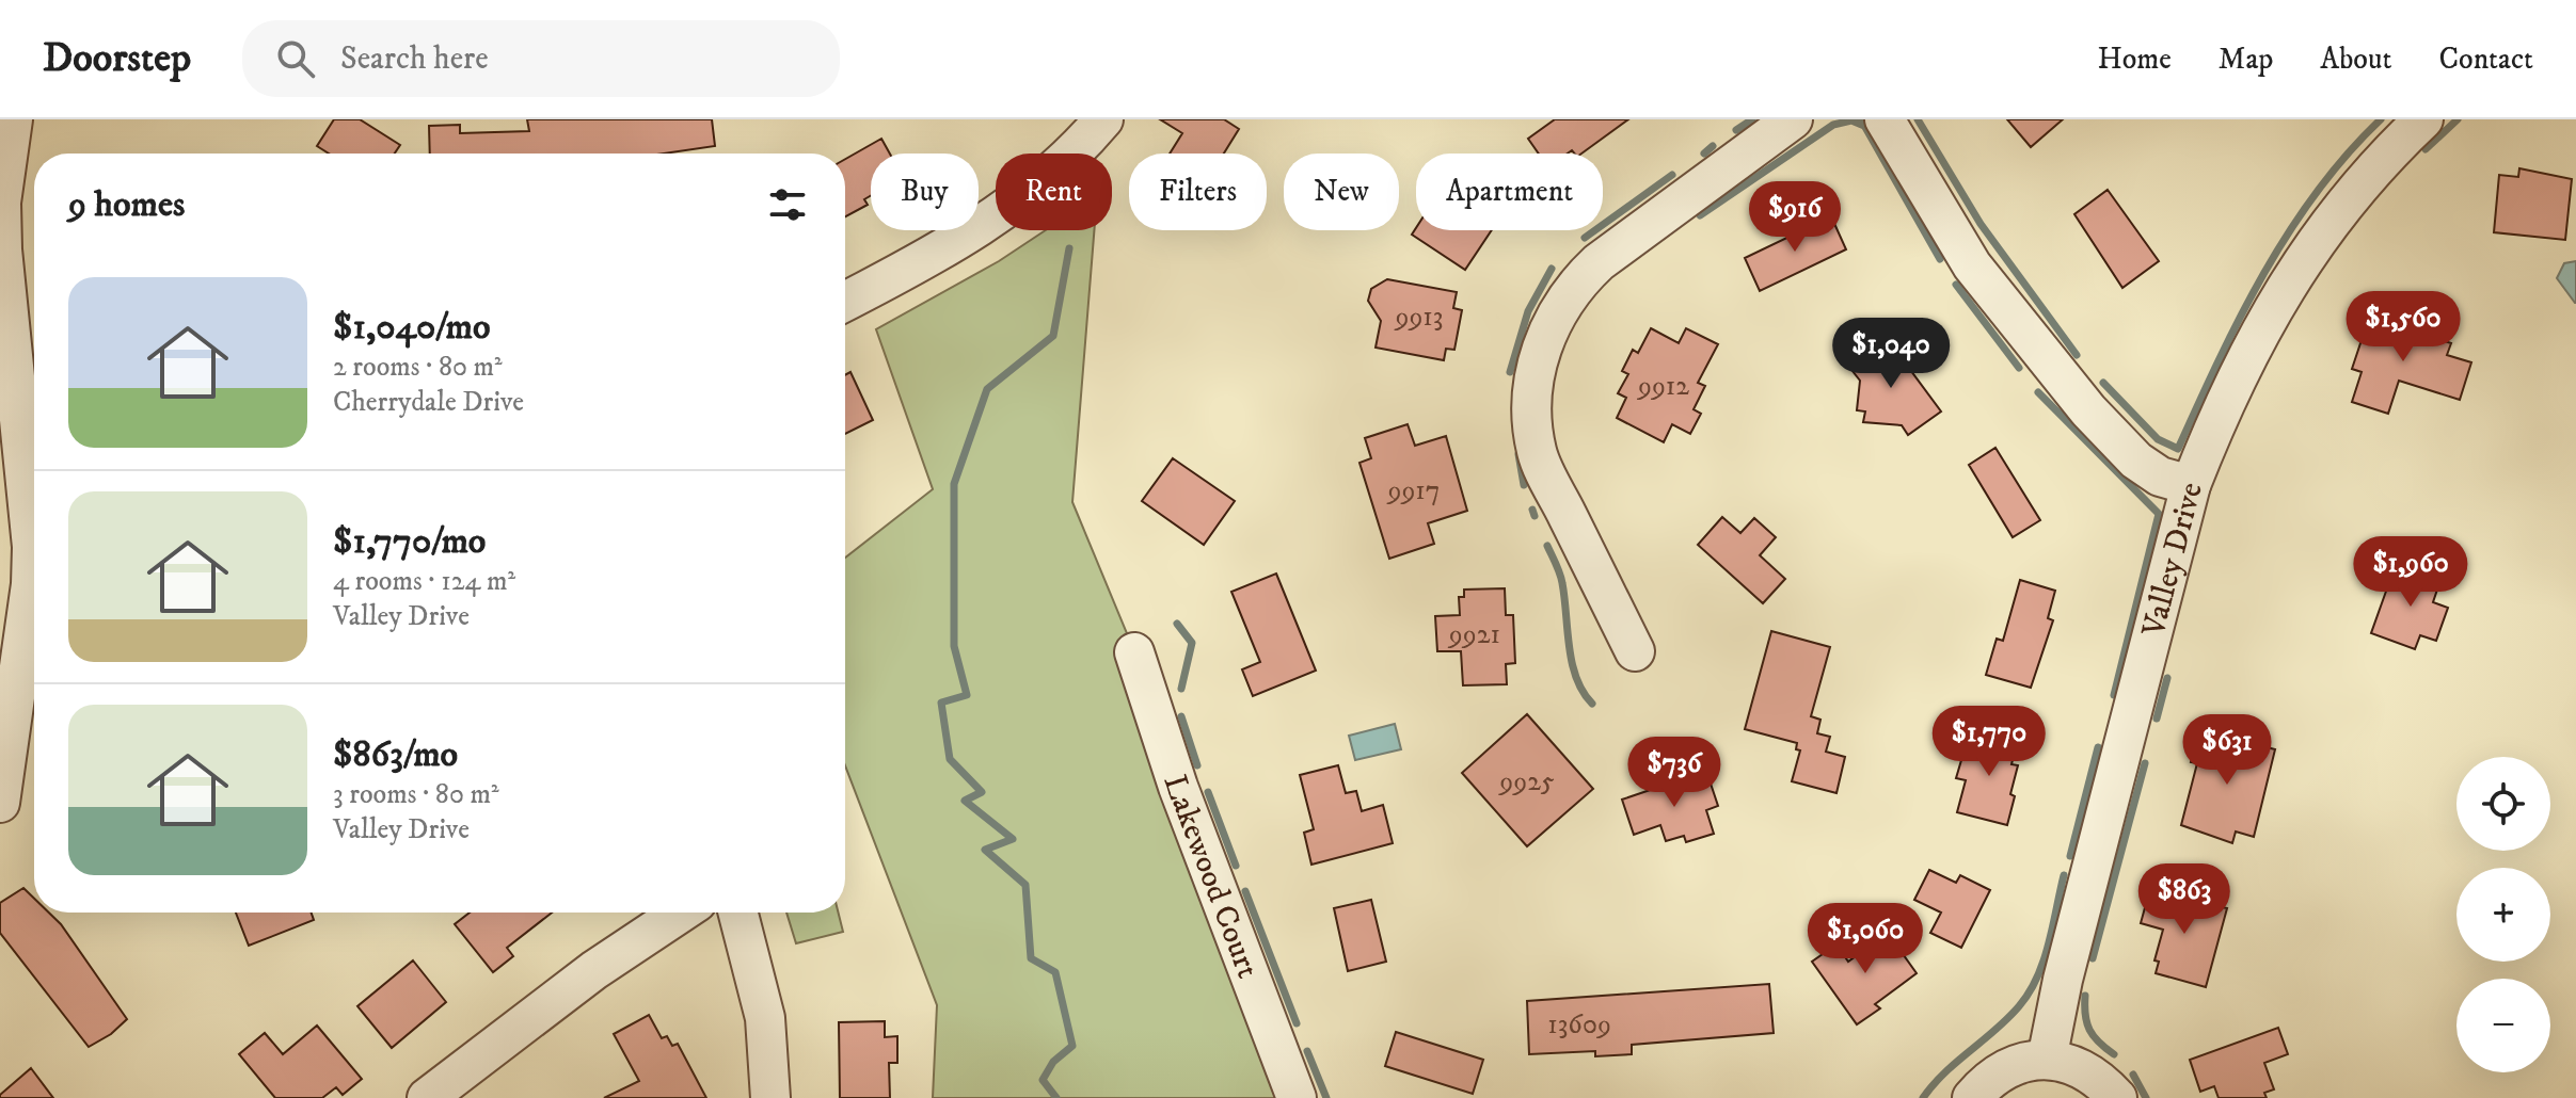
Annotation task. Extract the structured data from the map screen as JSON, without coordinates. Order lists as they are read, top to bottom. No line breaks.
{"streets":{"street":["Valley Drive","Lakewood Court"]},"house_numbers":["9913","9912","9917","9921","9925","13609"],"page":{"header":"Doorstep","search":"Search here","nav":["Home","Map","About","Contact"],"chip":["Buy","Rent","Filters","New","Apartment"],"heading":"9 homes","price":["$916","$1,560","$1,040","$1,960","$1,770","$631","$736","$863","$1,060"],"list":[{"name":"$1,040/mo","note":"2 rooms · 80 m² · Cherrydale Drive"},{"name":"$1,770/mo","note":"4 rooms · 124 m² · Valley Drive"},{"name":"$863/mo","note":"3 rooms · 80 m² · Valley Drive"}],"map_buttons":["+","−"]}}
